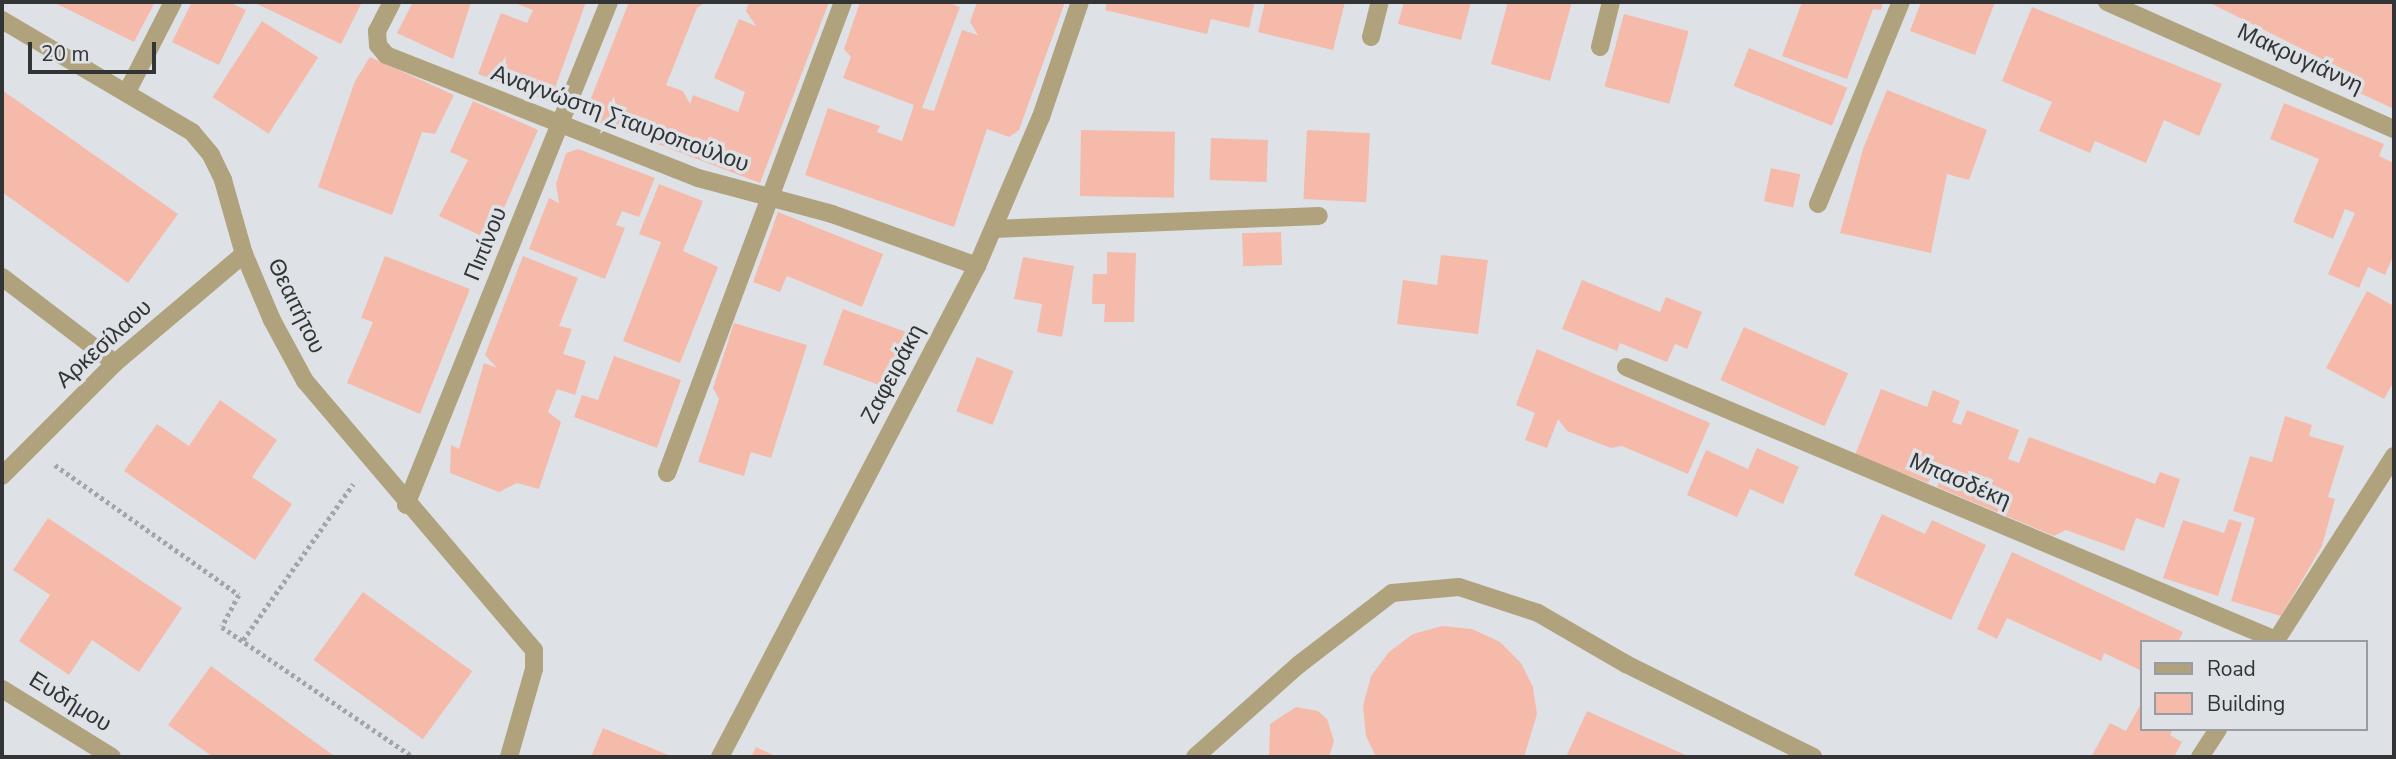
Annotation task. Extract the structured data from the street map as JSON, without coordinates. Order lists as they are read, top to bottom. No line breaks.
{"streets":{"street":["Μακρυγιάννη","Αναγνώστη Σταυροπούλου","Πιπίνου","Θεαιτήτου","Αρκεσίλαου","Ζαφειράκη","Μπασδέκη","Ευδήμου"]},"crossings":[["Αναγνώστη Σταυροπούλου","Πιπίνου"],["Αναγνώστη Σταυροπούλου","Ζαφειράκη"],["Πιπίνου","Θεαιτήτου"],["Θεαιτήτου","Αρκεσίλαου"]],"legend":["Road","Building"],"scale_bar":"20 m"}
